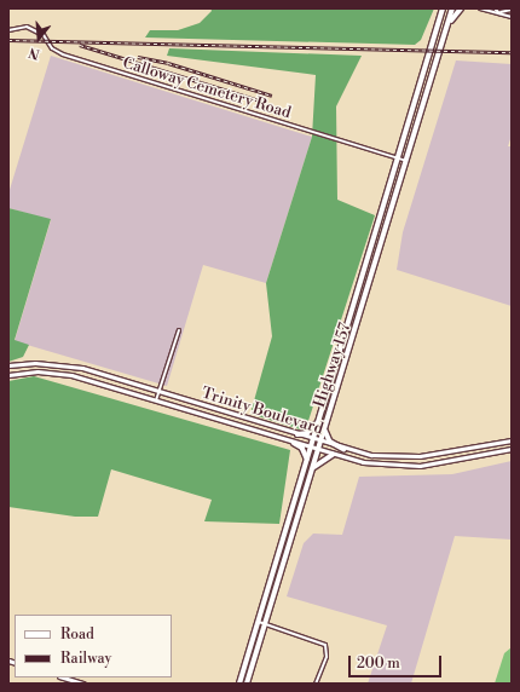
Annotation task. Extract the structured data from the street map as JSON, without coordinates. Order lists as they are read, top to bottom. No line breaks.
{"streets":{"main road":["Highway 157","Trinity Boulevard"],"street":["Calloway Cemetery Road"]},"crossings":[["Calloway Cemetery Road","Highway 157"],["Highway 157","Trinity Boulevard"]],"legend":["Road","Railway"],"scale_bar":"200 m","north":"bottom"}
